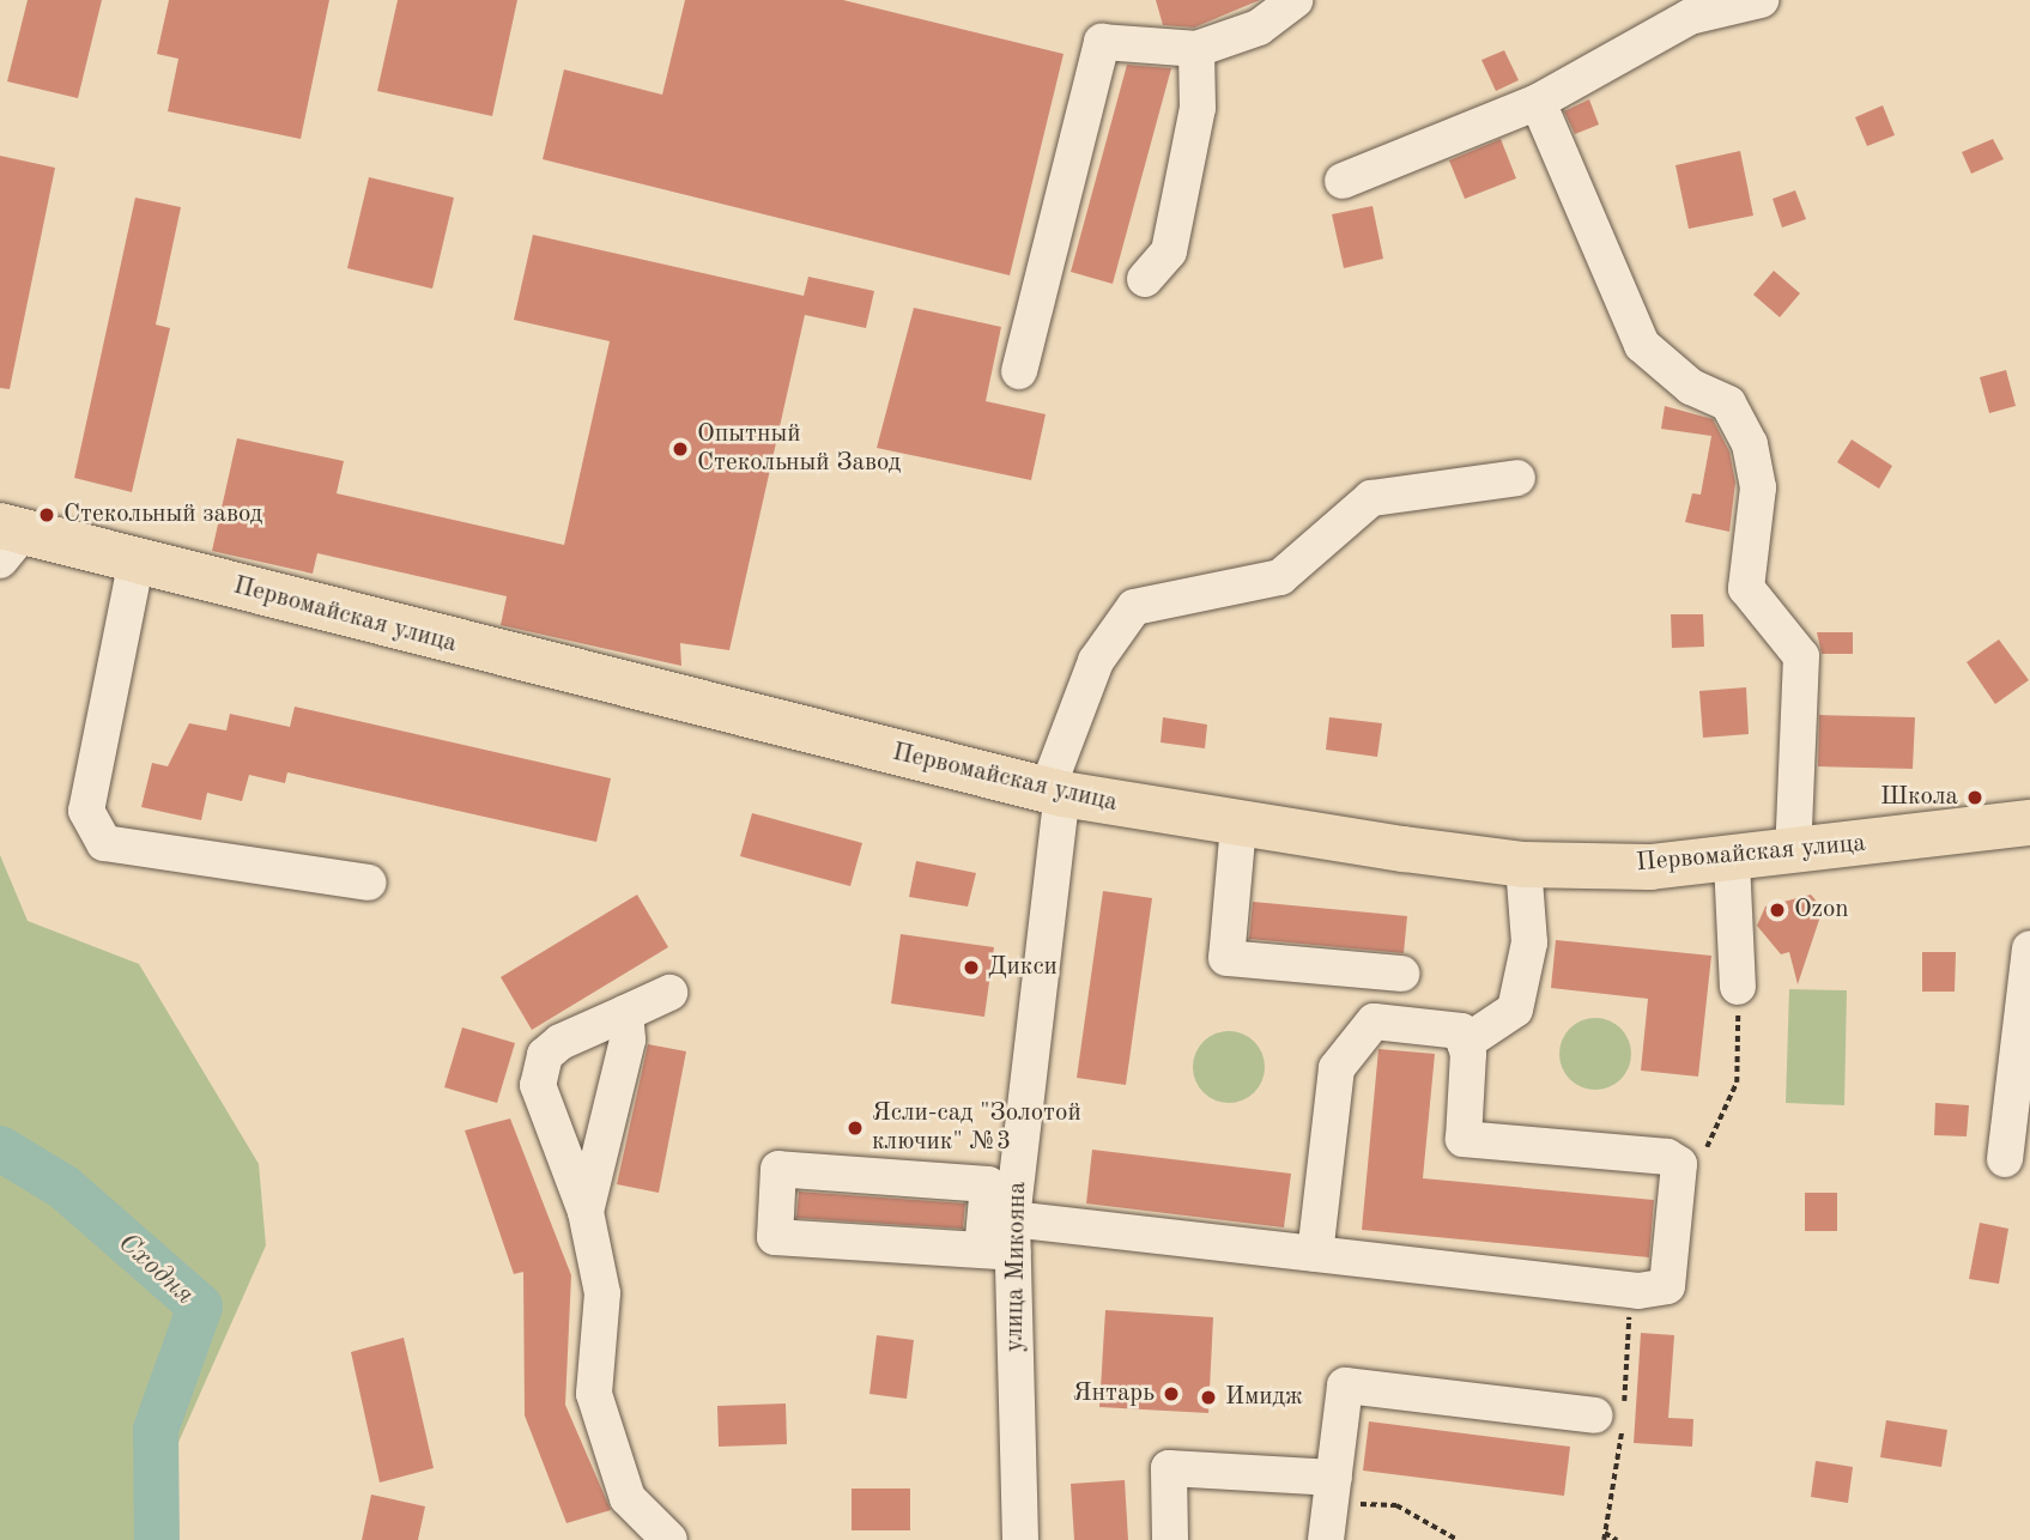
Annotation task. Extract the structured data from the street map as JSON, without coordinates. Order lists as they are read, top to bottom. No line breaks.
{"streets":{"main road":["Первомайская улица"],"street":["улица Микояна"]},"crossings":[["Первомайская улица","улица Микояна"]],"water":["Сходня"],"places":["Опытный Стекольный Завод","Стекольный завод","Школа","Ozon","Дикси","Ясли-сад \"Золотой ключик\" №3","Янтарь","Имидж"]}
